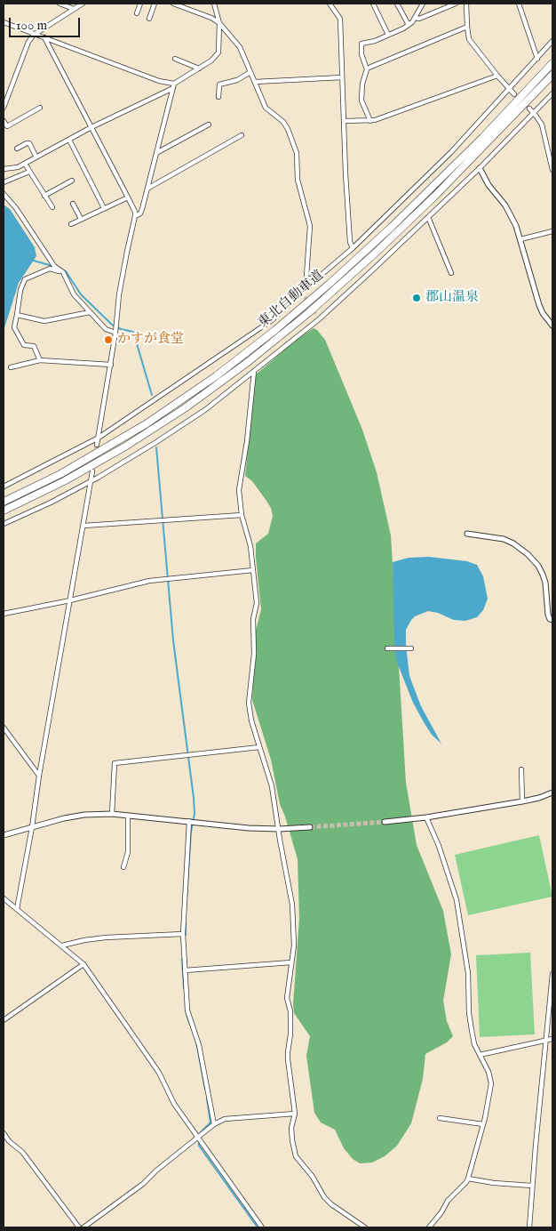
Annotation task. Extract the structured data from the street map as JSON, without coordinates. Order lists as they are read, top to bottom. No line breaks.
{"streets":{"highway":["東北自動車道"]},"places":["郡山温泉","かすが食堂"],"scale_bar":"100 m"}
